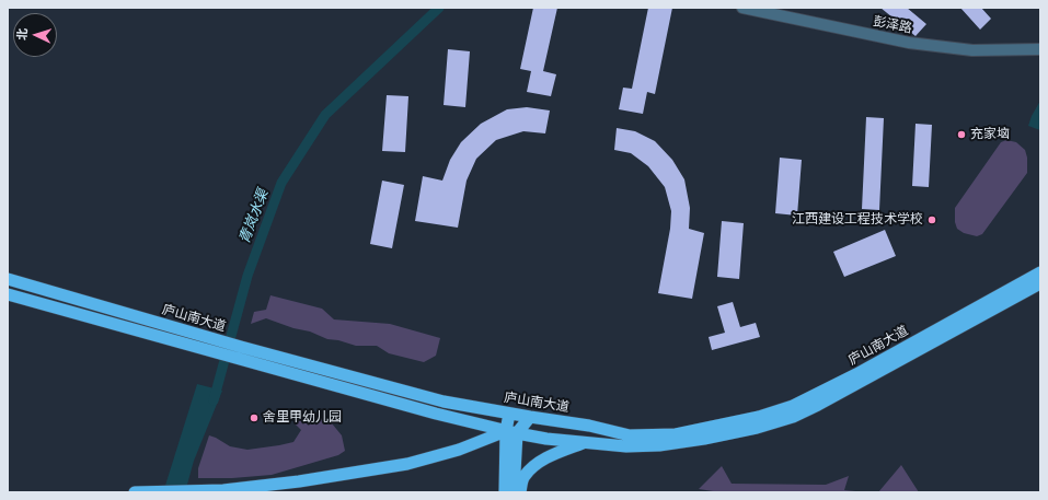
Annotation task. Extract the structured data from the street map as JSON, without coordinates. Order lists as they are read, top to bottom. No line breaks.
{"streets":{"highway":["庐山南大道"],"street":["彭泽路"]},"water":["青岚水渠"],"places":["充家垴","江西建设工程技术学校","舍里甲幼儿园"],"north":"left"}
